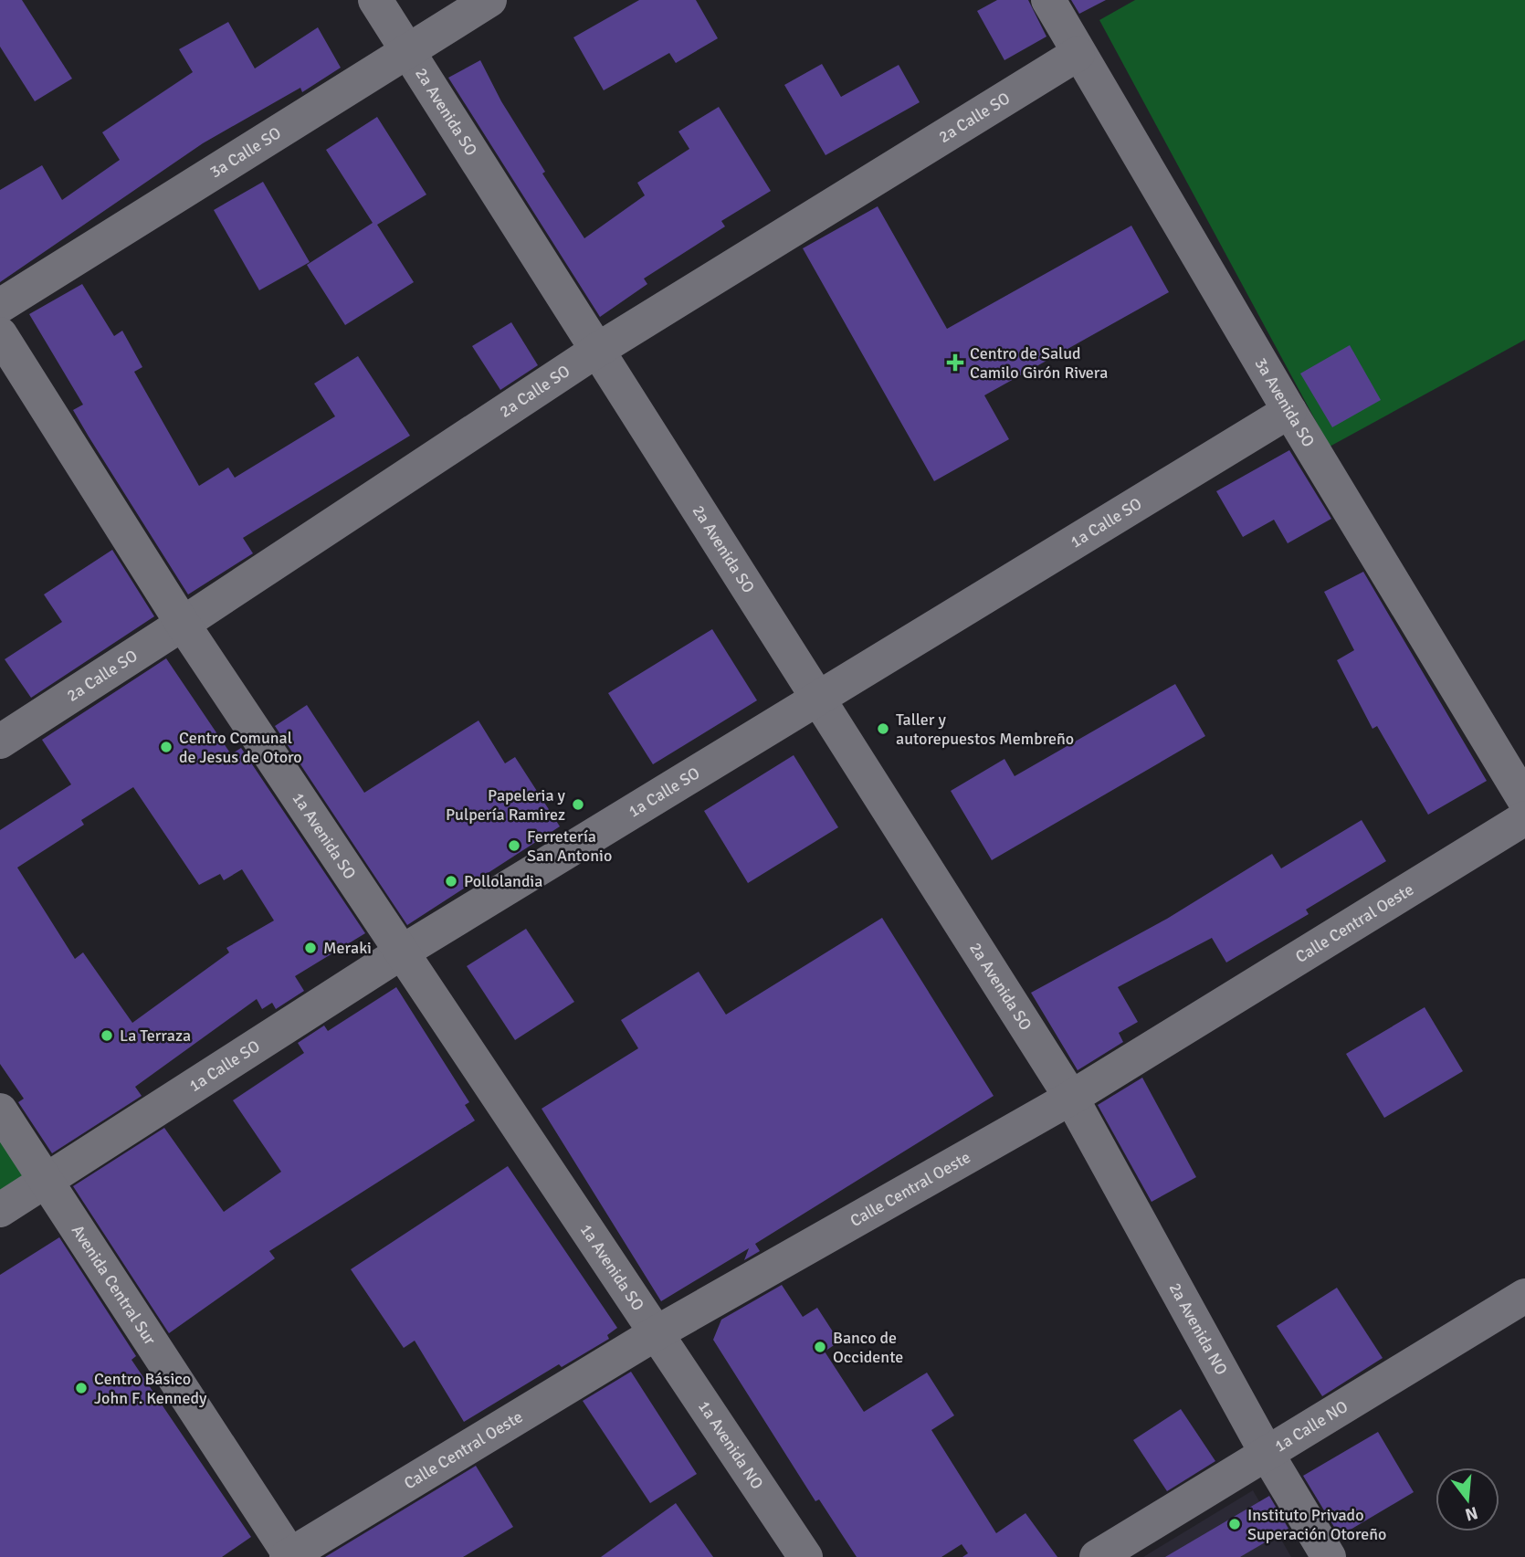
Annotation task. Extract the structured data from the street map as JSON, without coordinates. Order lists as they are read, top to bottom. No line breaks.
{"streets":{"street":["2a Avenida SO","2a Calle SO","3a Calle SO","3a Avenida SO","1a Calle SO","1a Avenida SO","Calle Central Oeste","Avenida Central Sur","2a Avenida NO","1a Calle NO","1a Avenida NO"]},"crossings":[["2a Avenida SO","2a Calle SO"],["2a Avenida SO","3a Calle SO"],["2a Avenida SO","1a Calle SO"],["2a Avenida SO","Calle Central Oeste"],["2a Avenida SO","2a Avenida NO"],["2a Calle SO","3a Avenida SO"],["2a Calle SO","1a Avenida SO"],["3a Avenida SO","1a Calle SO"],["1a Calle SO","1a Avenida SO"],["1a Calle SO","Avenida Central Sur"],["1a Avenida SO","Calle Central Oeste"],["1a Avenida SO","1a Avenida NO"],["Calle Central Oeste","Avenida Central Sur"],["Calle Central Oeste","2a Avenida NO"],["Calle Central Oeste","1a Avenida NO"],["2a Avenida NO","1a Calle NO"]],"places":{"health":["Centro de Salud Camilo Girón Rivera"],"other":["Taller y autorepuestos Membreño","Centro Comunal de Jesus de Otoro","Papeleria y Pulpería Ramirez","Ferretería San Antonio","Pollolandia","Meraki","La Terraza","Banco de Occidente","Centro Básico John F. Kennedy","Instituto Privado Superación Otoreño"]},"north":"bottom"}
